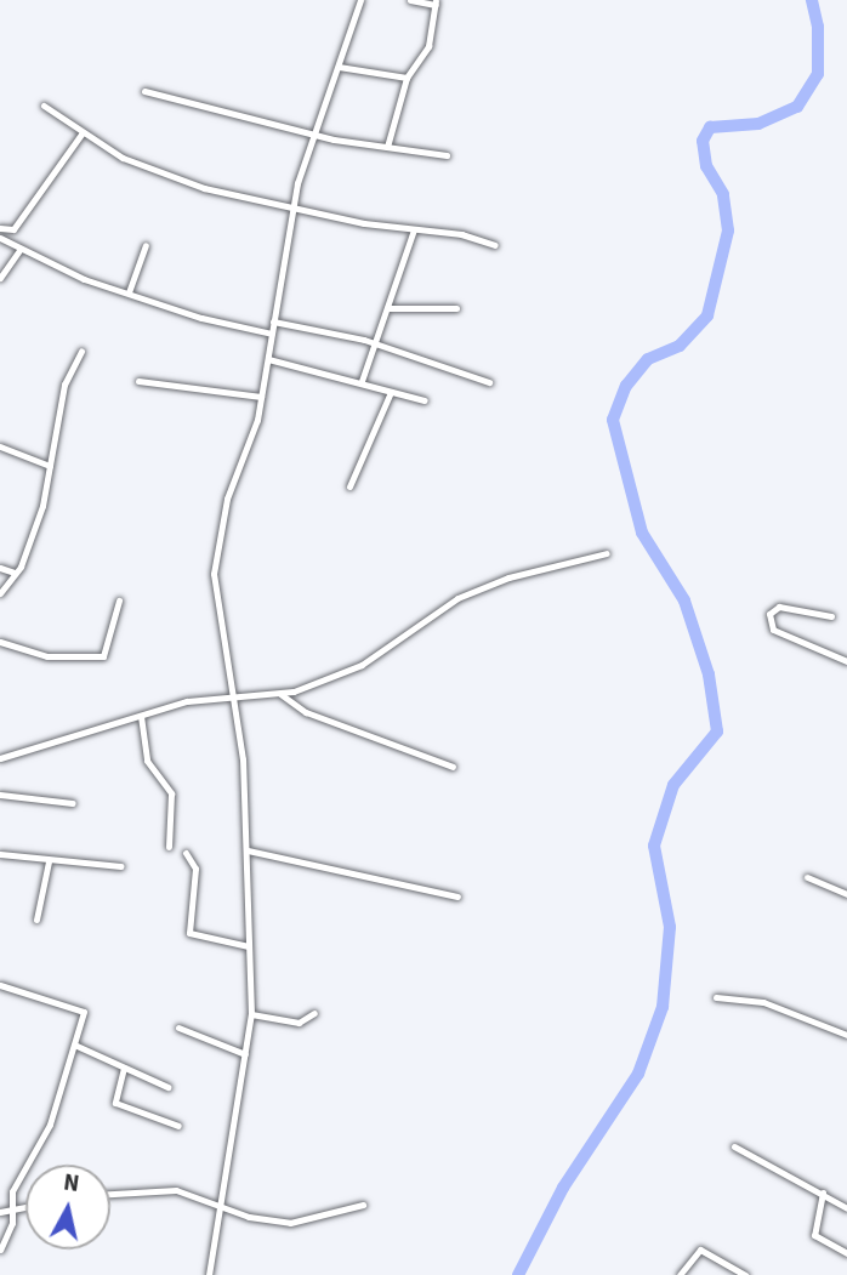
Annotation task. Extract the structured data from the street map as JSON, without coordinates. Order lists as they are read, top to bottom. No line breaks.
{"north":"top"}
